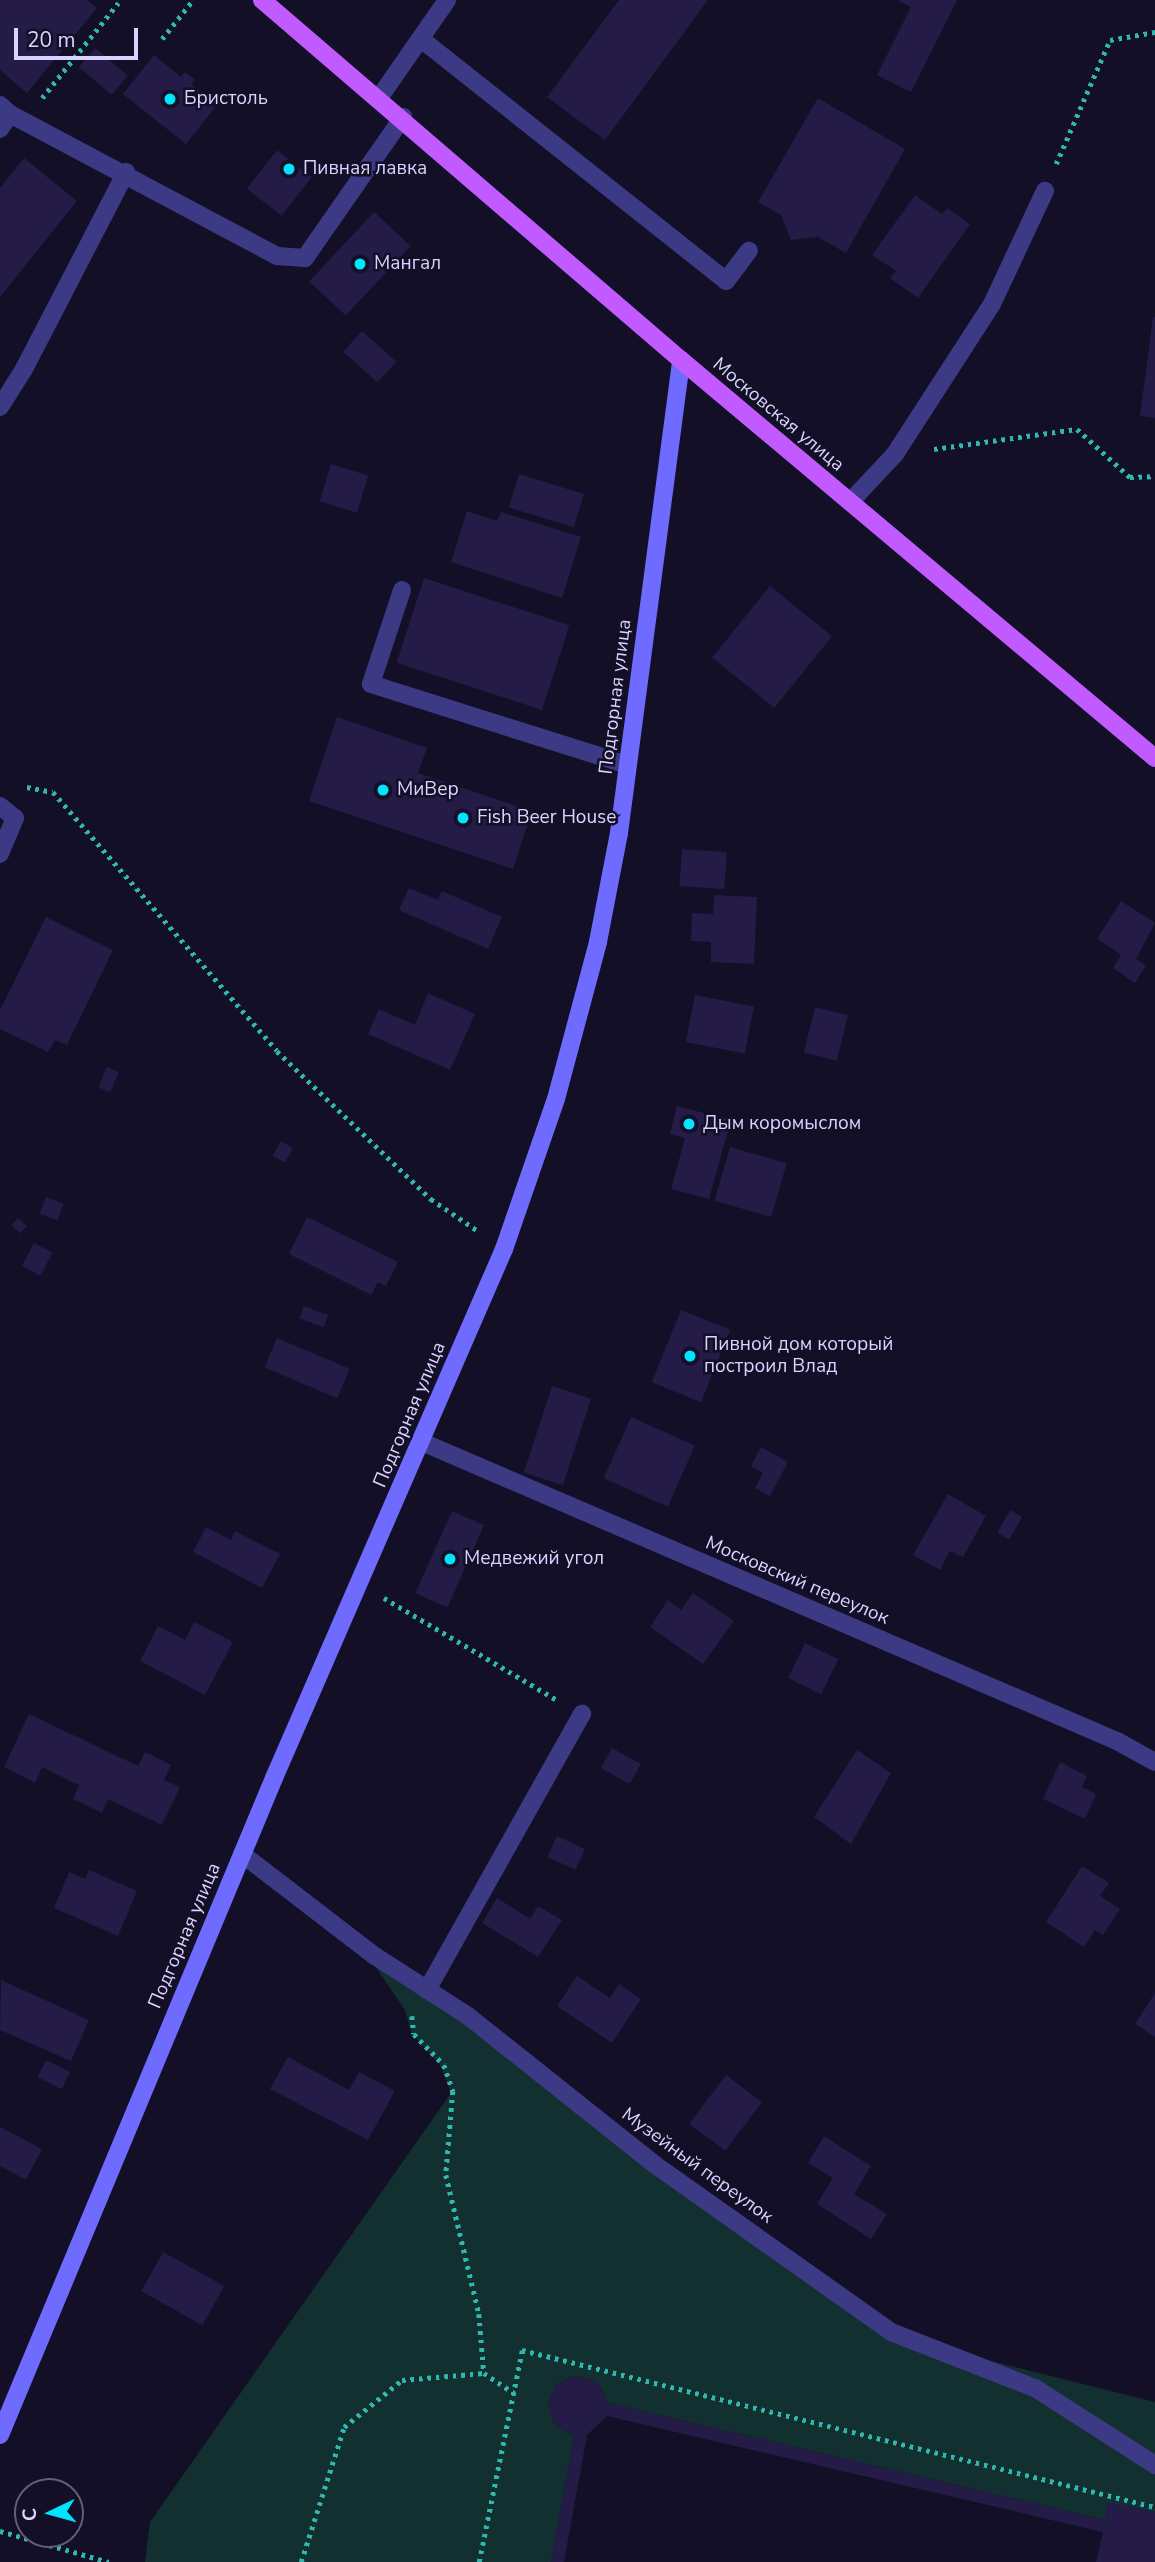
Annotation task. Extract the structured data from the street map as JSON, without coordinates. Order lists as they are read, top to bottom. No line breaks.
{"streets":{"main road":["Московская улица","Подгорная улица"],"street":["Московский переулок","Музейный переулок"]},"crossings":[["Московская улица","Подгорная улица"],["Подгорная улица","Московский переулок"],["Подгорная улица","Музейный переулок"]],"places":["Бристоль","Пивная лавка","Мангал","МиВер","Fish Beer House","Дым коромыслом","Пивной дом который построил Влад","Медвежий угол"],"scale_bar":"20 m","north":"left"}
